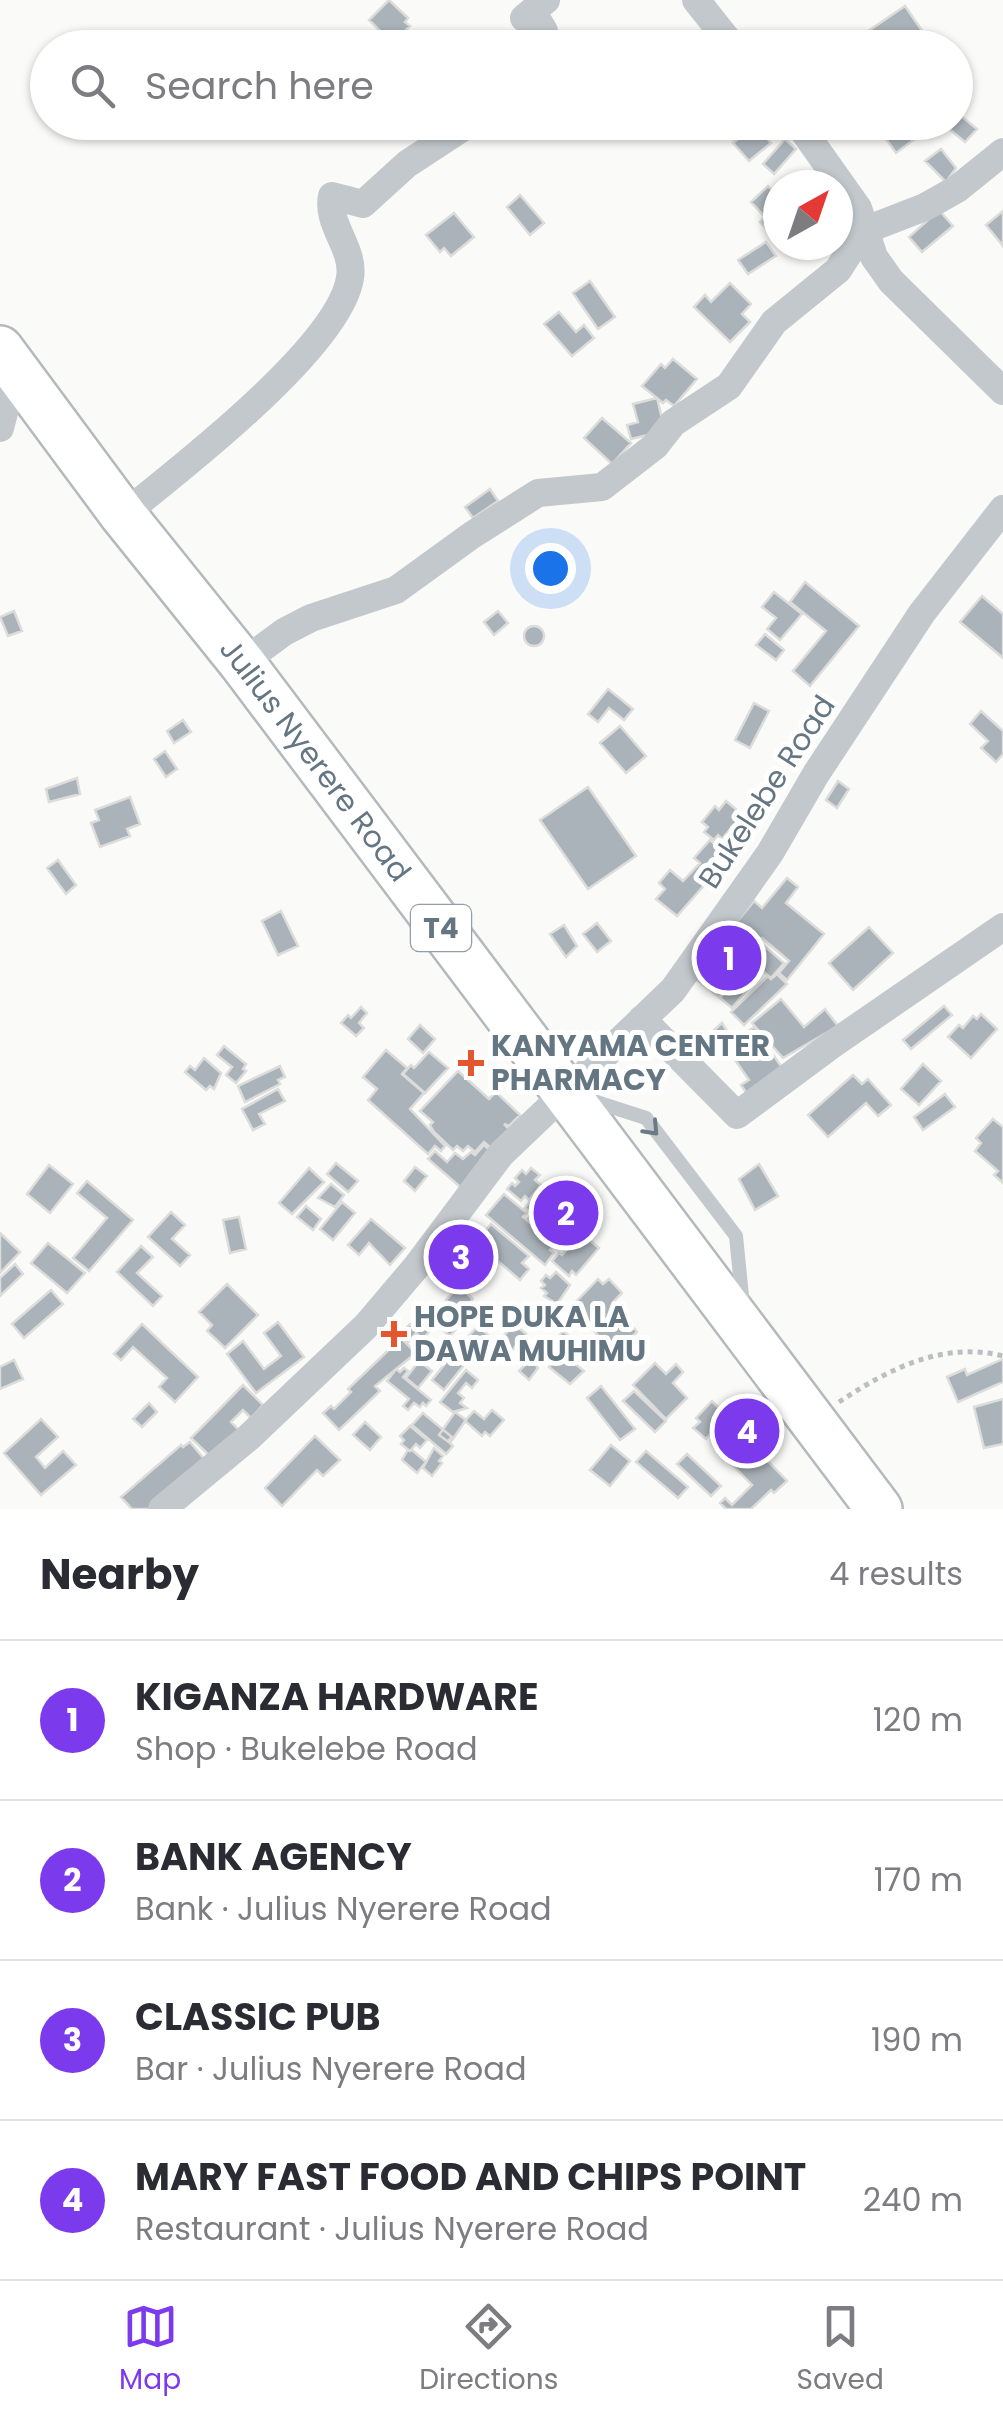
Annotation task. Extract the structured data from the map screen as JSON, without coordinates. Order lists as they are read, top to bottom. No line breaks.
{"streets":{"highway":["Julius Nyerere Road","T4"],"street":["Bukelebe Road"]},"crossings":[["Julius Nyerere Road","Bukelebe Road"]],"places":{"health":["KANYAMA CENTER PHARMACY","HOPE DUKA LA DAWA MUHIMU"]},"north":"top right","page":{"search":"Search here","pins":["1","2","3","4"],"heading":["Nearby","4 results"],"list":[{"mark":"1","name":"KIGANZA HARDWARE","note":"Shop · Bukelebe Road","value":"120 m"},{"mark":"2","name":"BANK AGENCY","note":"Bank · Julius Nyerere Road","value":"170 m"},{"mark":"3","name":"CLASSIC PUB","note":"Bar · Julius Nyerere Road","value":"190 m"},{"mark":"4","name":"MARY FAST FOOD AND CHIPS POINT","note":"Restaurant · Julius Nyerere Road","value":"240 m"}],"nav":["Map","Directions","Saved"]}}
